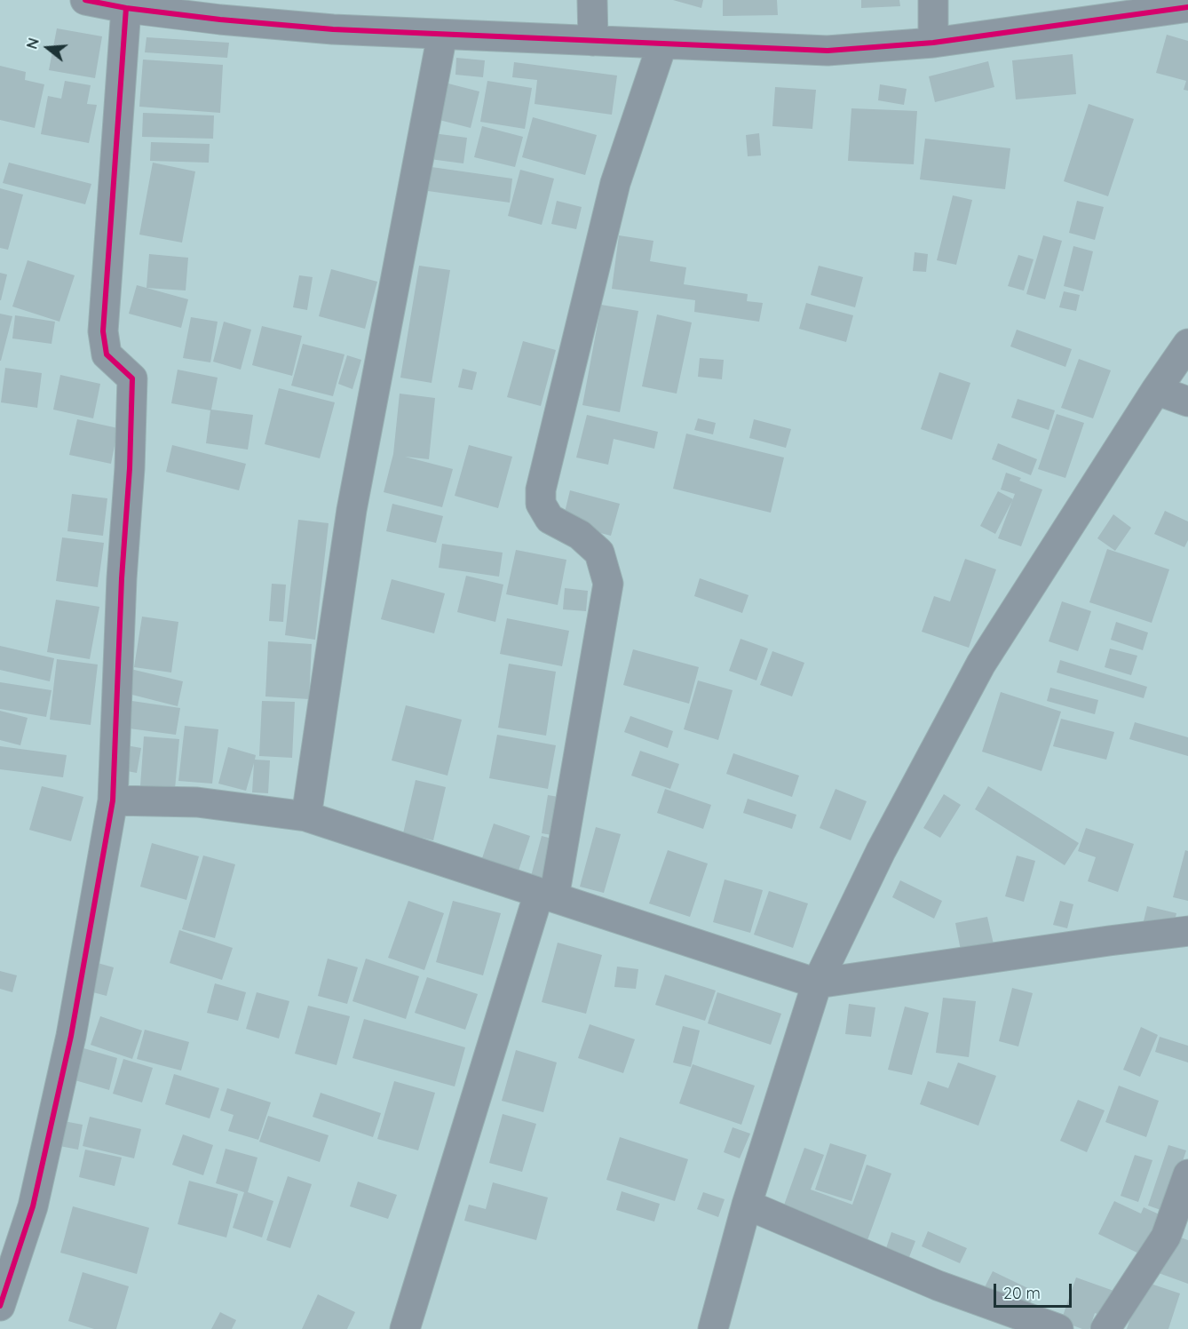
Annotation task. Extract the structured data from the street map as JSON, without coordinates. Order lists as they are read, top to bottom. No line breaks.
{"scale_bar":"20 m","north":"left"}
